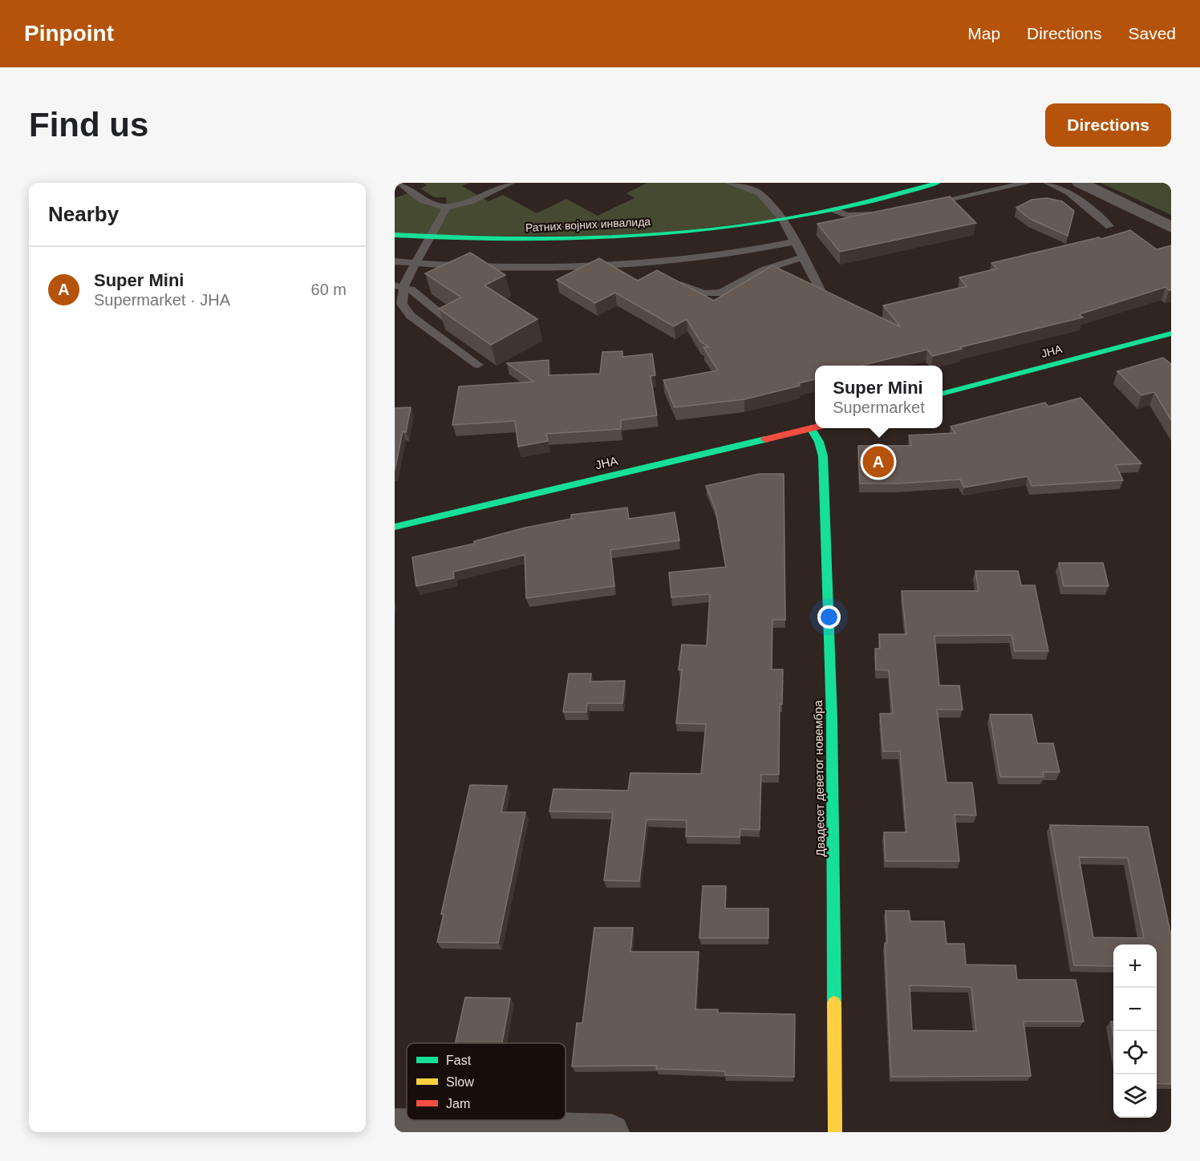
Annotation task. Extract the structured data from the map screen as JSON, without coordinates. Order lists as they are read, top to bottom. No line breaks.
{"streets":{"street":["Ратних војних инвалида","ЈНА","Двадесет деветог новембра"]},"crossings":[["ЈНА","Двадесет деветог новембра"]],"legend":["Fast","Slow","Jam"],"page":{"header":"Pinpoint","nav":["Map","Directions","Saved"],"buttons":"Directions","title":"Find us","heading":"Nearby","list":[{"mark":"A","name":"Super Mini","note":"Supermarket · ЈНА","value":"60 m"}],"popup":["Super Mini","Supermarket"],"pins":"A","map_buttons":["+","−"]}}
